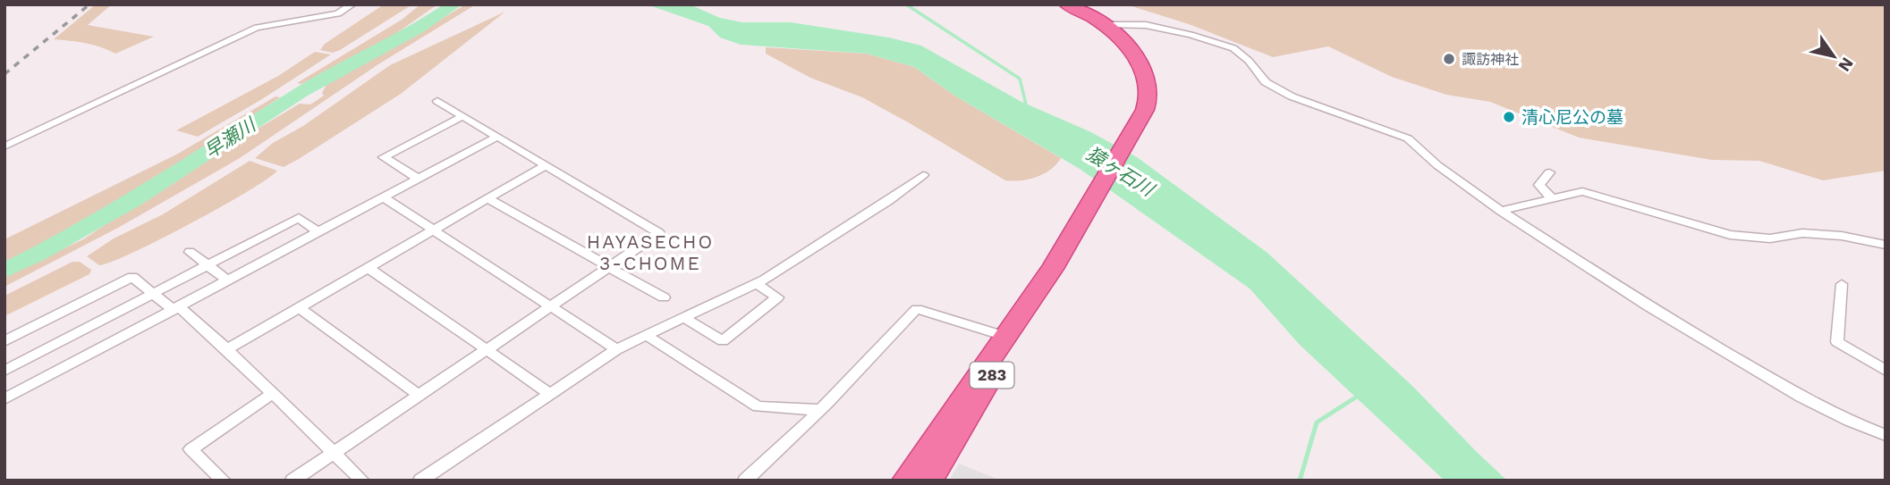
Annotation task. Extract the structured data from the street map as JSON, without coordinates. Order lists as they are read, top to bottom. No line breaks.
{"streets":{"highway":["283"]},"districts":["HAYASECHO 3-CHOME"],"water":["早瀬川","猿ヶ石川"],"places":["諏訪神社","清心尼公の墓"],"north":"bottom right"}
